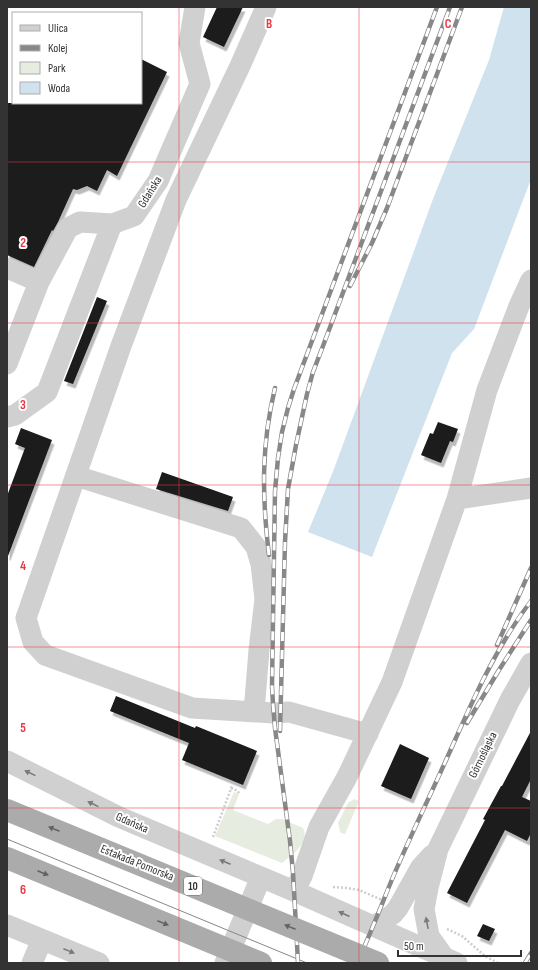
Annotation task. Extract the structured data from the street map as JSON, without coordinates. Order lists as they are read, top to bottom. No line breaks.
{"streets":{"main road":["Estakada Pomorska","10"],"street":["Gdańska","Górnośląska"]},"crossings":[["Gdańska","Górnośląska"]],"legend":["Ulica","Kolej","Park","Woda"],"scale_bar":"50 m","grid":{"columns":["B","C"],"rows":["2","3","4","5","6"]}}
